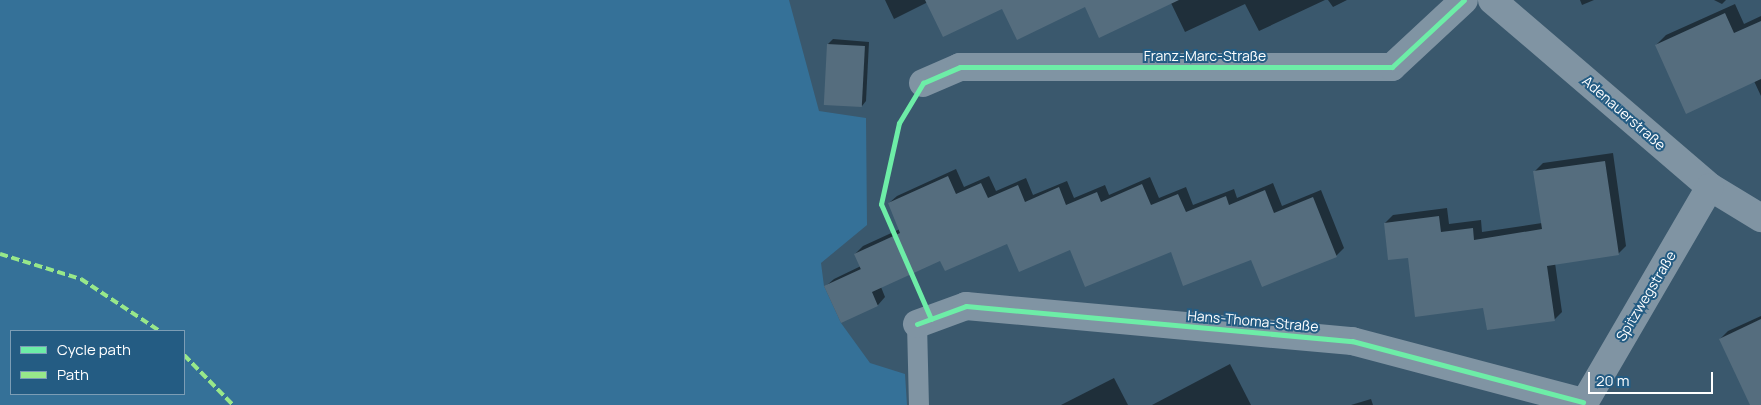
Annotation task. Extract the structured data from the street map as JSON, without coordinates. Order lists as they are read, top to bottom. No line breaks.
{"streets":{"street":["Franz-Marc-Straße","Adenauerstraße","Spitzwegstraße","Hans-Thoma-Straße"]},"crossings":[["Adenauerstraße","Spitzwegstraße"],["Spitzwegstraße","Hans-Thoma-Straße"]],"legend":["Cycle path","Path"],"scale_bar":"20 m"}
